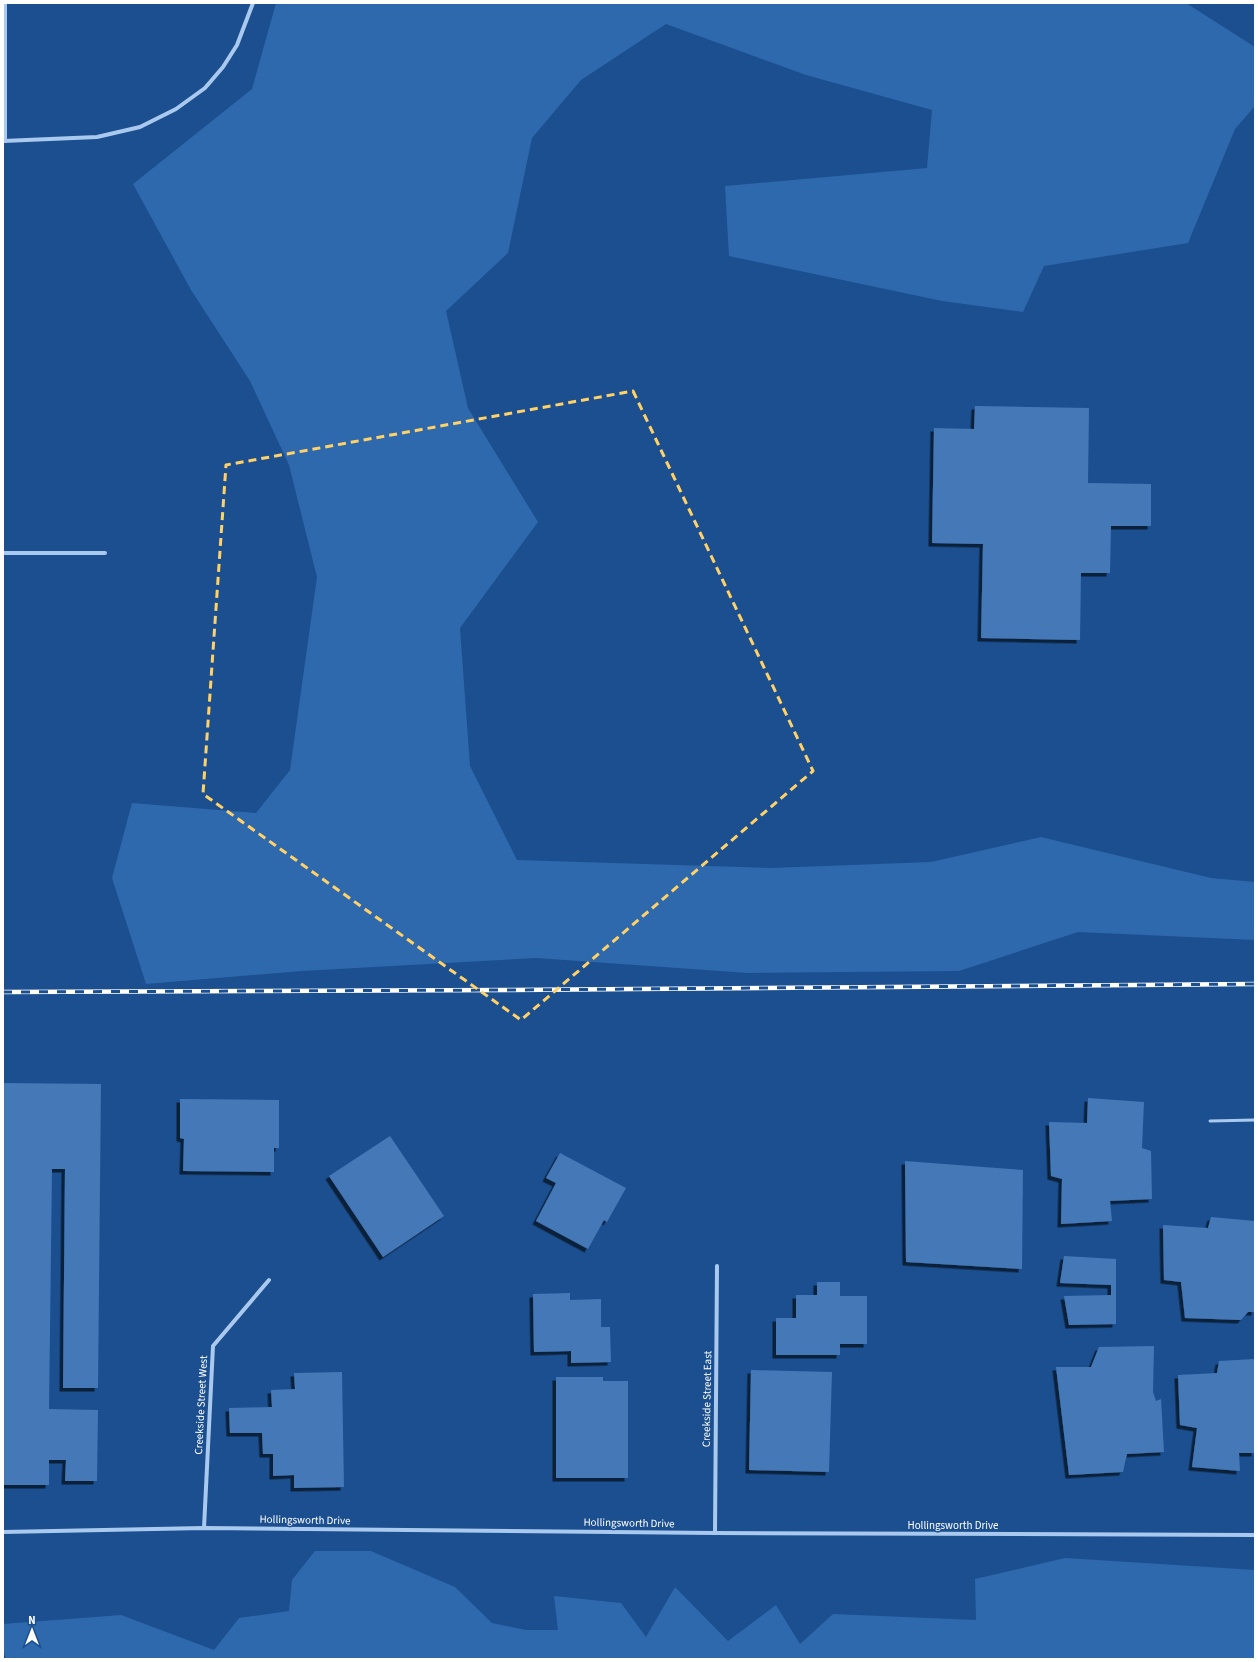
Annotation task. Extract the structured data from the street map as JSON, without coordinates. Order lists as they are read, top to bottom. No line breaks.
{"streets":{"street":["Creekside Street East","Creekside Street West","Hollingsworth Drive"]},"crossings":[["Creekside Street East","Hollingsworth Drive"],["Creekside Street West","Hollingsworth Drive"]],"north":"top"}
